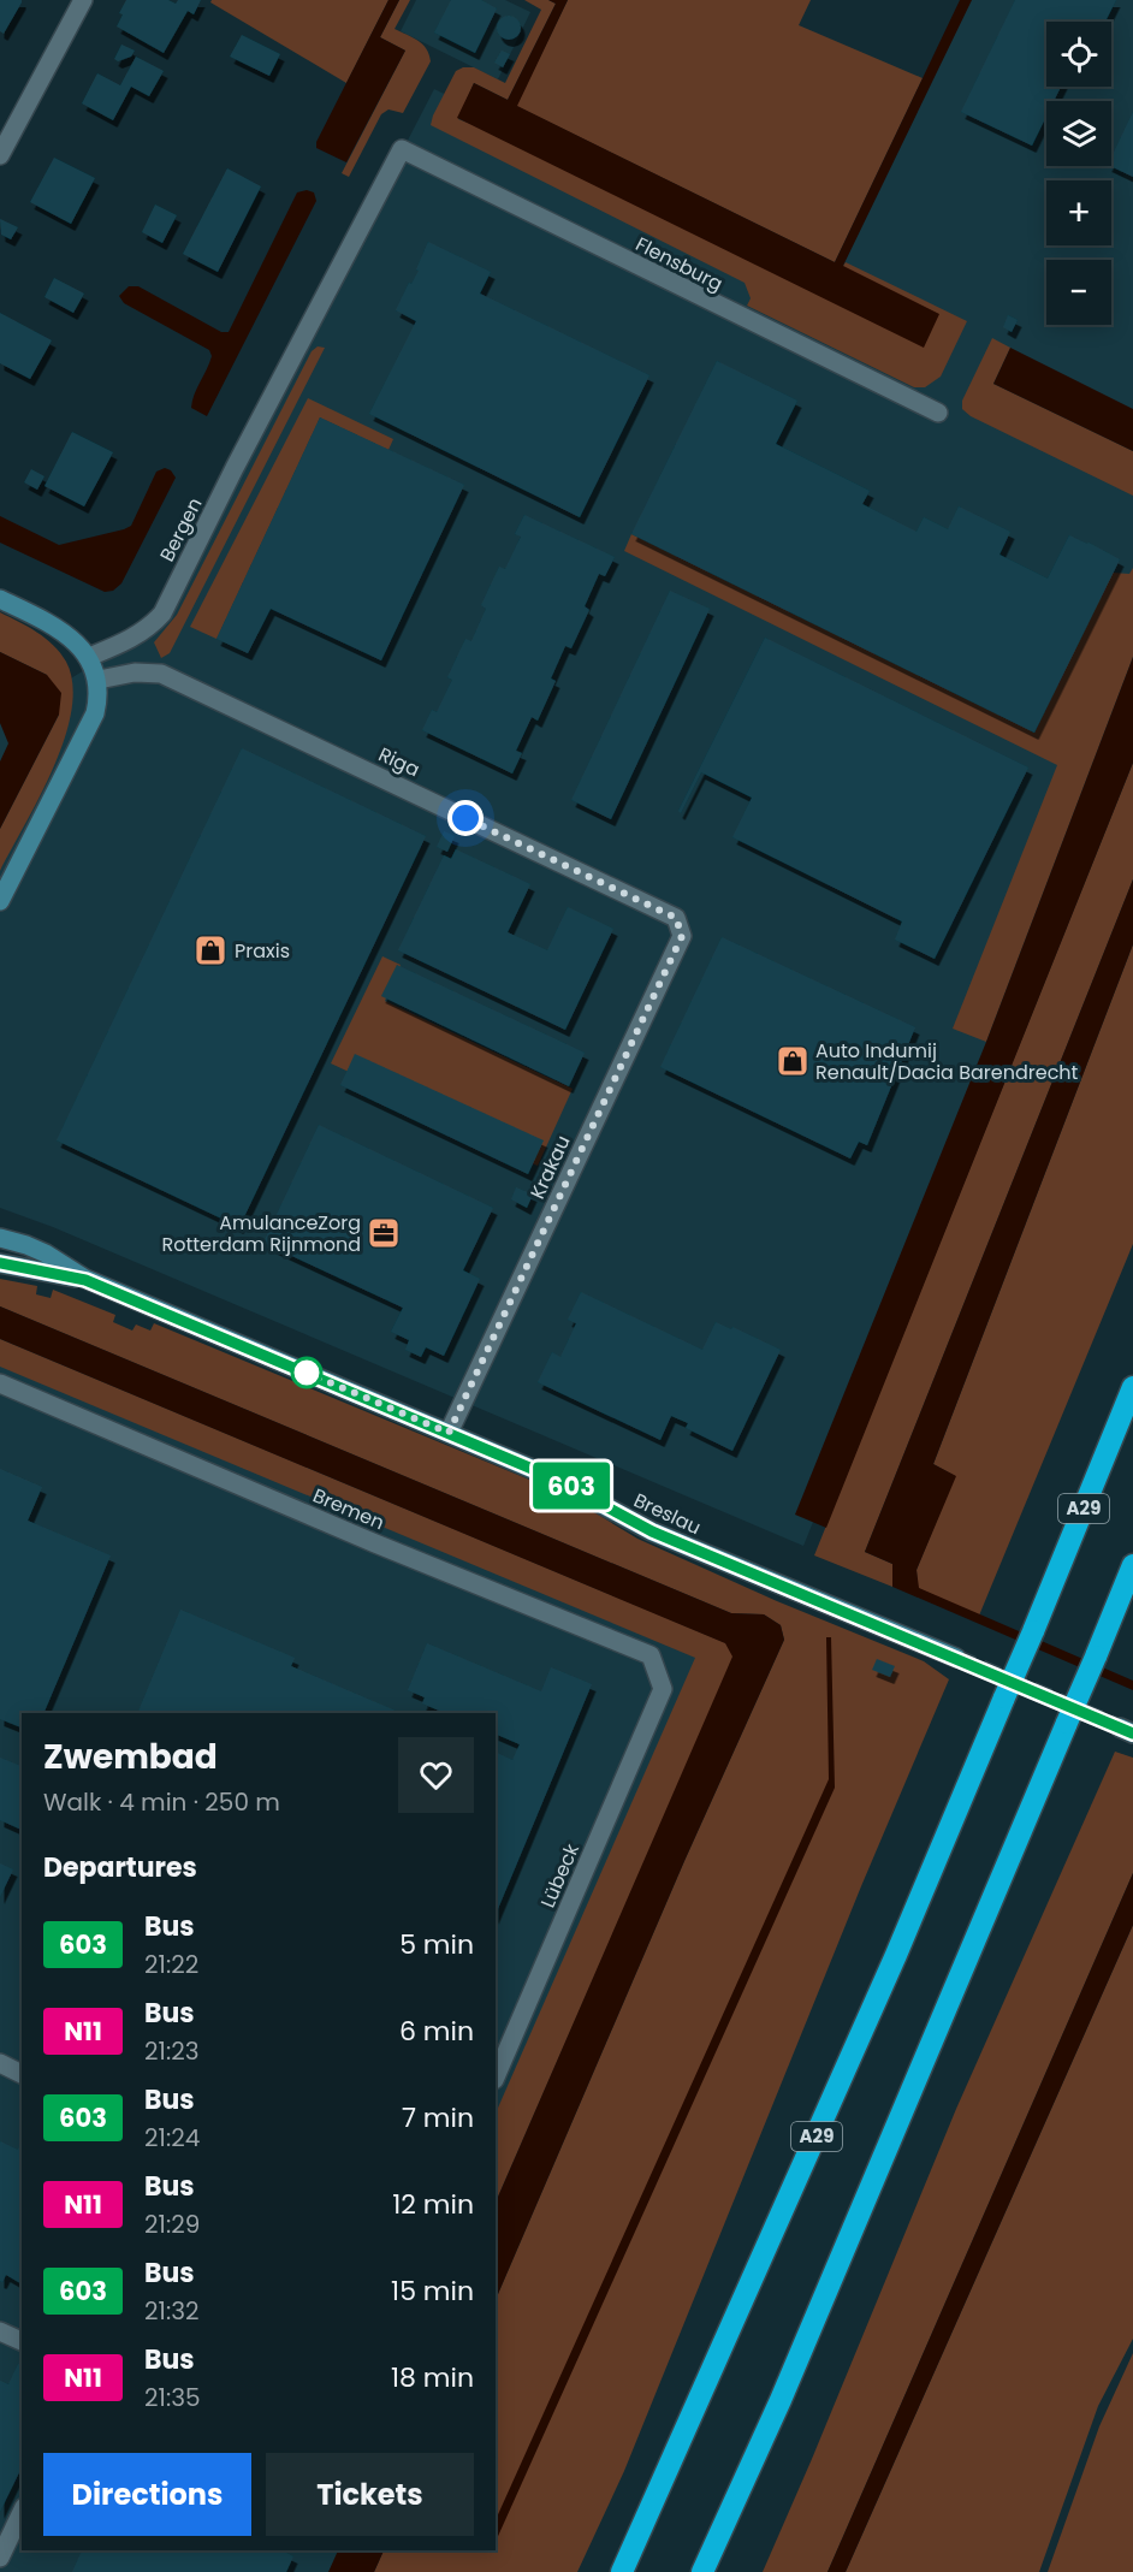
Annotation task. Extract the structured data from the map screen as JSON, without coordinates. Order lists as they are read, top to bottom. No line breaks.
{"streets":{"highway":["A29"],"street":["Flensburg","Bergen","Riga","Krakau","Bremen","Breslau","Lübeck"]},"crossings":[["Flensburg","Bergen"],["Riga","Krakau"],["Krakau","Breslau"],["Bremen","Lübeck"]],"places":{"shop":["Praxis","Auto Indumij Renault/Dacia Barendrecht"],"office":["AmulanceZorg Rotterdam Rijnmond"]},"lines":["bus line 603"],"page":{"on_map":"603","map_buttons":["+","−"],"heading":[["Zwembad","Walk · 4 min · 250 m"],"Departures"],"list":[{"mark":"603","name":"Bus","note":"21:22","value":"5 min"},{"mark":"N11","name":"Bus","note":"21:23","value":"6 min"},{"mark":"603","name":"Bus","note":"21:24","value":"7 min"},{"mark":"N11","name":"Bus","note":"21:29","value":"12 min"},{"mark":"603","name":"Bus","note":"21:32","value":"15 min"},{"mark":"N11","name":"Bus","note":"21:35","value":"18 min"}],"buttons":["Directions","Tickets"]}}
